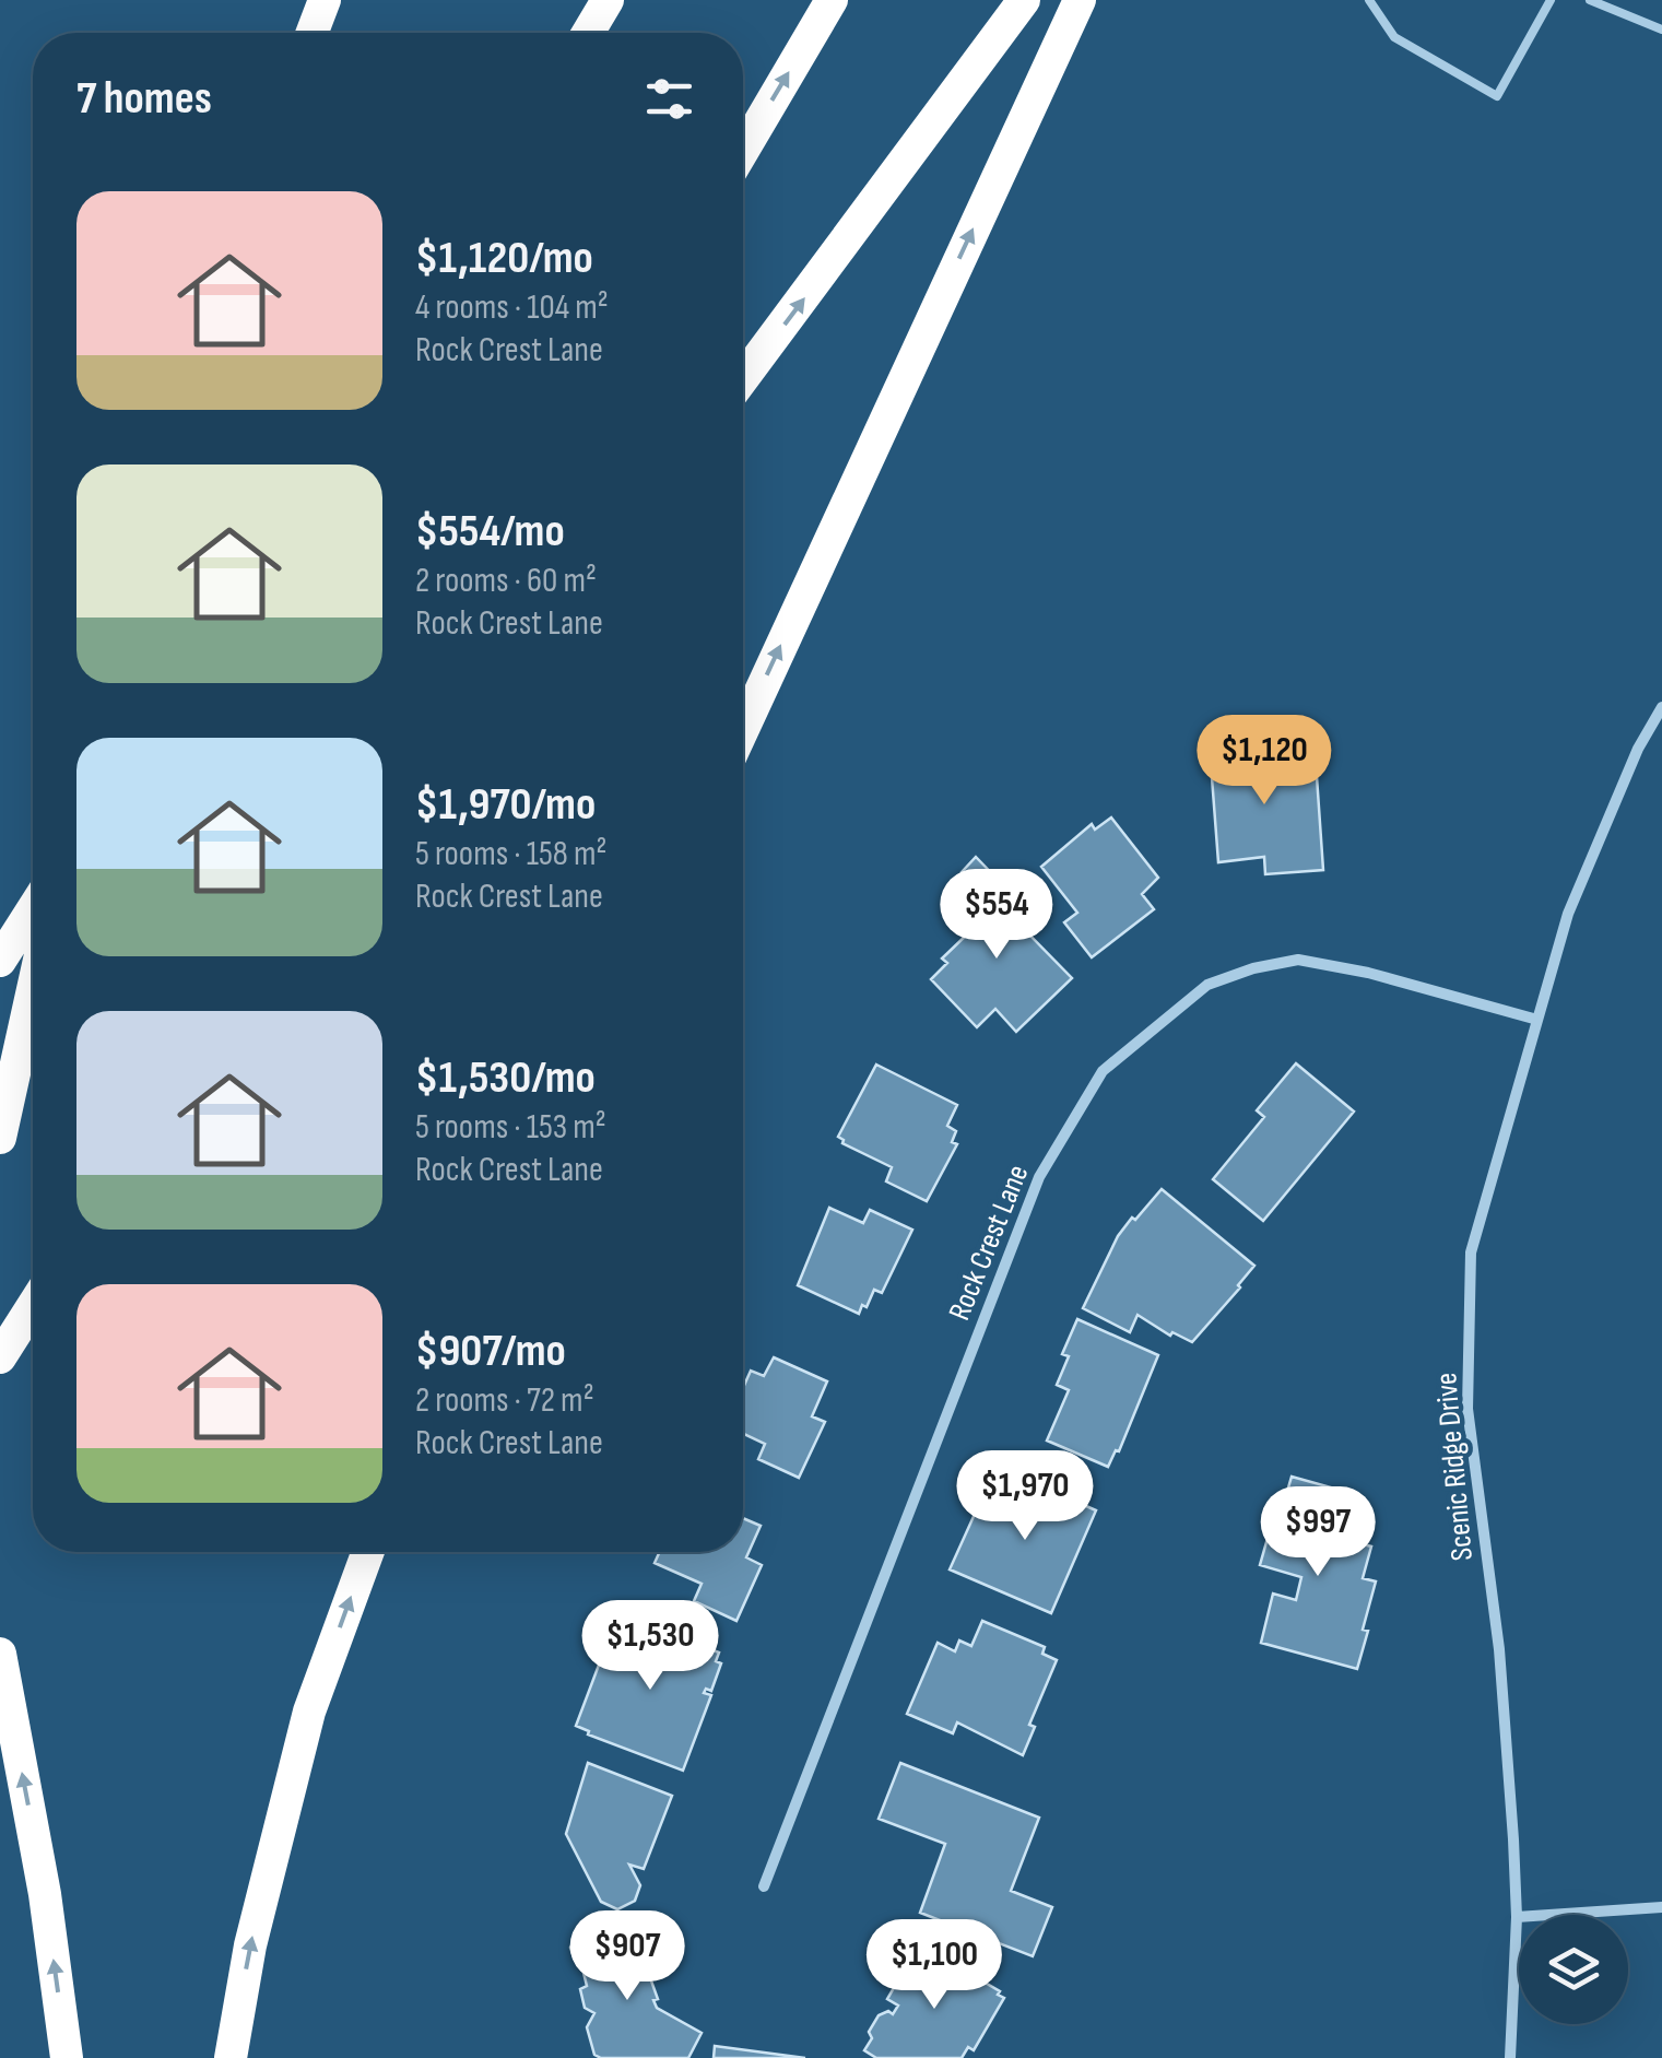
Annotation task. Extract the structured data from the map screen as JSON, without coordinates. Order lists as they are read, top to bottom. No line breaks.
{"streets":{"street":["Rock Crest Lane","Scenic Ridge Drive"]},"crossings":[["Rock Crest Lane","Scenic Ridge Drive"]],"page":{"heading":"7 homes","list":[{"name":"$1,120/mo","note":"4 rooms · 104 m² · Rock Crest Lane"},{"name":"$554/mo","note":"2 rooms · 60 m² · Rock Crest Lane"},{"name":"$1,970/mo","note":"5 rooms · 158 m² · Rock Crest Lane"},{"name":"$1,530/mo","note":"5 rooms · 153 m² · Rock Crest Lane"},{"name":"$907/mo","note":"2 rooms · 72 m² · Rock Crest Lane"}],"price":["$1,120","$554","$1,970","$997","$1,530","$907","$1,100"]}}
